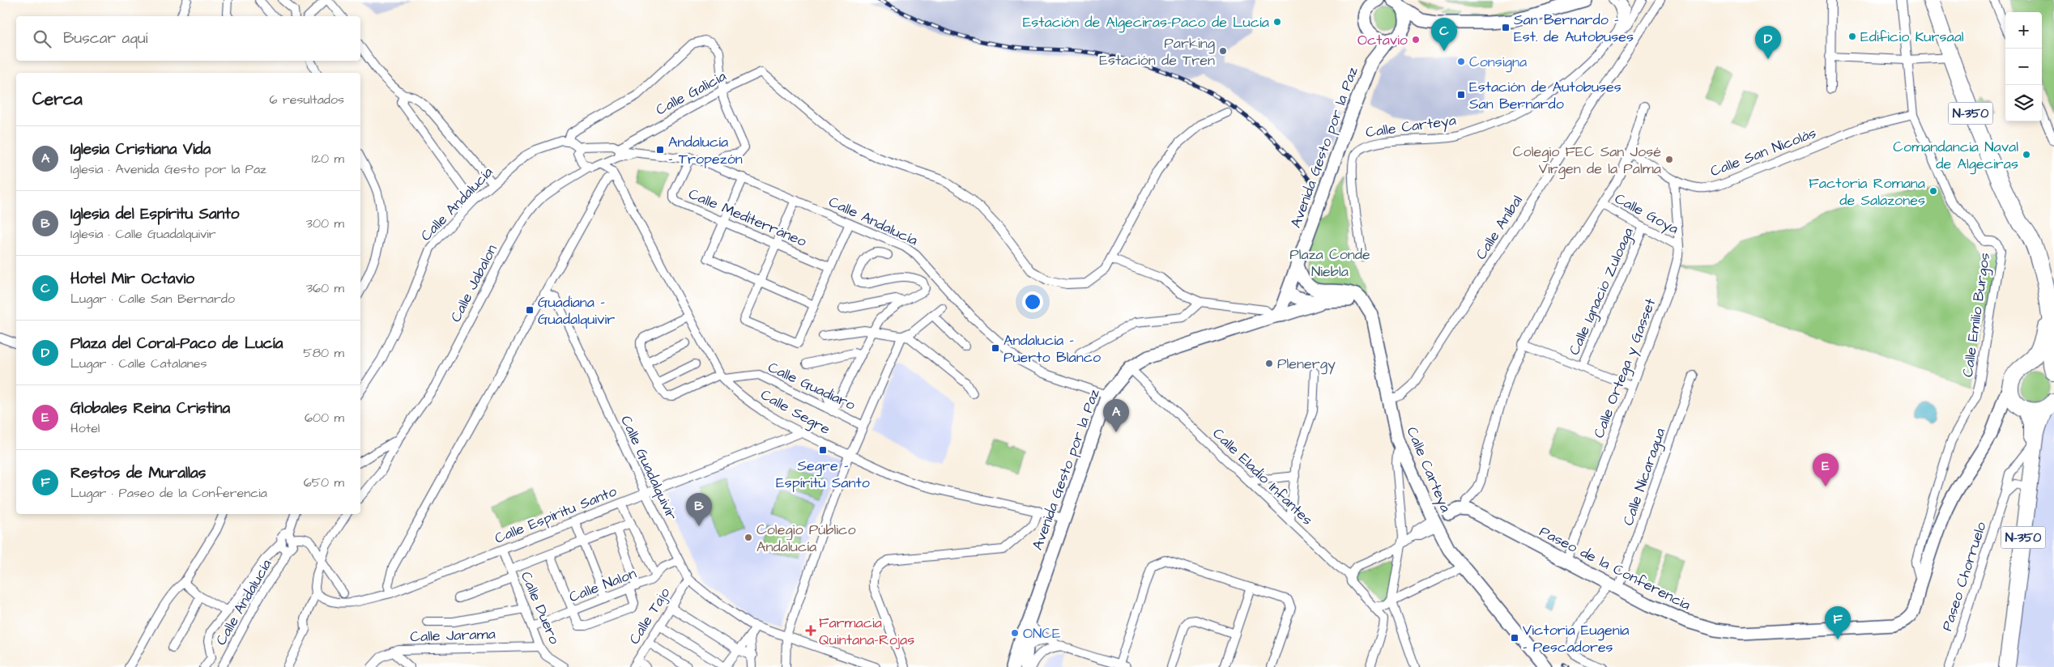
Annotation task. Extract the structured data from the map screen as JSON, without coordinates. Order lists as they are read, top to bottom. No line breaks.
{"streets":{"highway":["N-350"],"street":["Calle Galicia","Calle Carteya","Avenida Gesto por la Paz","Calle San Nicolás","Calle Andalucía","Calle Goya","Calle Mediterráneo","Calle Aníbal","Calle Jabalon","Calle Ignacio Zuloaga","Calle Emilio Burgos","Calle Ortega y Gasset","Calle Guadiaro","Calle Segre","Calle Guadalquivir","Calle Eladio Infantes","Calle Nicaragua","Calle Espiritu Santo","Paseo de la Conferencia","Paseo Chorruelo","Calle Nalon","Calle Duero","Calle Tajo","Calle Jarama"]},"crossings":[["Calle Galicia","Calle Andalucía"],["N-350","Paseo de la Conferencia"],["N-350","Paseo Chorruelo"],["Calle Carteya","Calle Aníbal"],["Avenida Gesto por la Paz","Calle Andalucía"],["Avenida Gesto por la Paz","Calle Segre"],["Avenida Gesto por la Paz","Calle Eladio Infantes"],["Calle San Nicolás","Calle Emilio Burgos"],["Calle San Nicolás","Calle Ortega y Gasset"],["Calle Andalucía","Calle Mediterráneo"],["Calle Goya","Calle Ignacio Zuloaga"],["Calle Goya","Calle Ortega y Gasset"],["Calle Emilio Burgos","Paseo de la Conferencia"],["Calle Ortega y Gasset","Paseo de la Conferencia"],["Calle Guadiaro","Calle Segre"],["Calle Segre","Calle Espiritu Santo"],["Calle Guadalquivir","Calle Espiritu Santo"],["Calle Guadalquivir","Calle Nalon"],["Calle Guadalquivir","Calle Tajo"],["Calle Nicaragua","Paseo de la Conferencia"],["Calle Espiritu Santo","Calle Duero"],["Calle Nalon","Calle Duero"],["Calle Duero","Calle Jarama"]],"parks":["Plaza Conde Niebla"],"places":{"other":["Estación de Algeciras-Paco de Lucía","Edificio Kursaal","Octavio","Parking Estación de Tren","Consigna","Comandancia Naval de Algeciras","Colegio FEC San José Virgen de la Palma","Factoria Romana de Salazones","Plenergy","Colegio Público Andalucía","ONCE"],"transit":["San Bernardo - Est. de Autobuses","Estación de Autobuses San Bernardo","Andalucía - Tropezón","Guadiana - Guadalquivir","Andalucía - Puerto Blanco","Segre - Espíritu Santo","Victoria Eugenia - Pescadores"],"health":["Farmacia Quintana-Rojas"]},"page":{"map_buttons":["+","−"],"search":"Buscar aquí","pins":["C","D","A","E","B","F"],"heading":["Cerca","6 resultados"],"list":[{"mark":"A","name":"Iglesia Cristiana Vida","note":"Iglesia · Avenida Gesto por la Paz","value":"120 m"},{"mark":"B","name":"Iglesia del Espíritu Santo","note":"Iglesia · Calle Guadalquivir","value":"300 m"},{"mark":"C","name":"Hotel Mir Octavio","note":"Lugar · Calle San Bernardo","value":"360 m"},{"mark":"D","name":"Plaza del Coral-Paco de Lucía","note":"Lugar · Calle Catalanes","value":"580 m"},{"mark":"E","name":"Globales Reina Cristina","note":"Hotel","value":"600 m"},{"mark":"F","name":"Restos de Murallas","note":"Lugar · Paseo de la Conferencia","value":"650 m"}]}}
